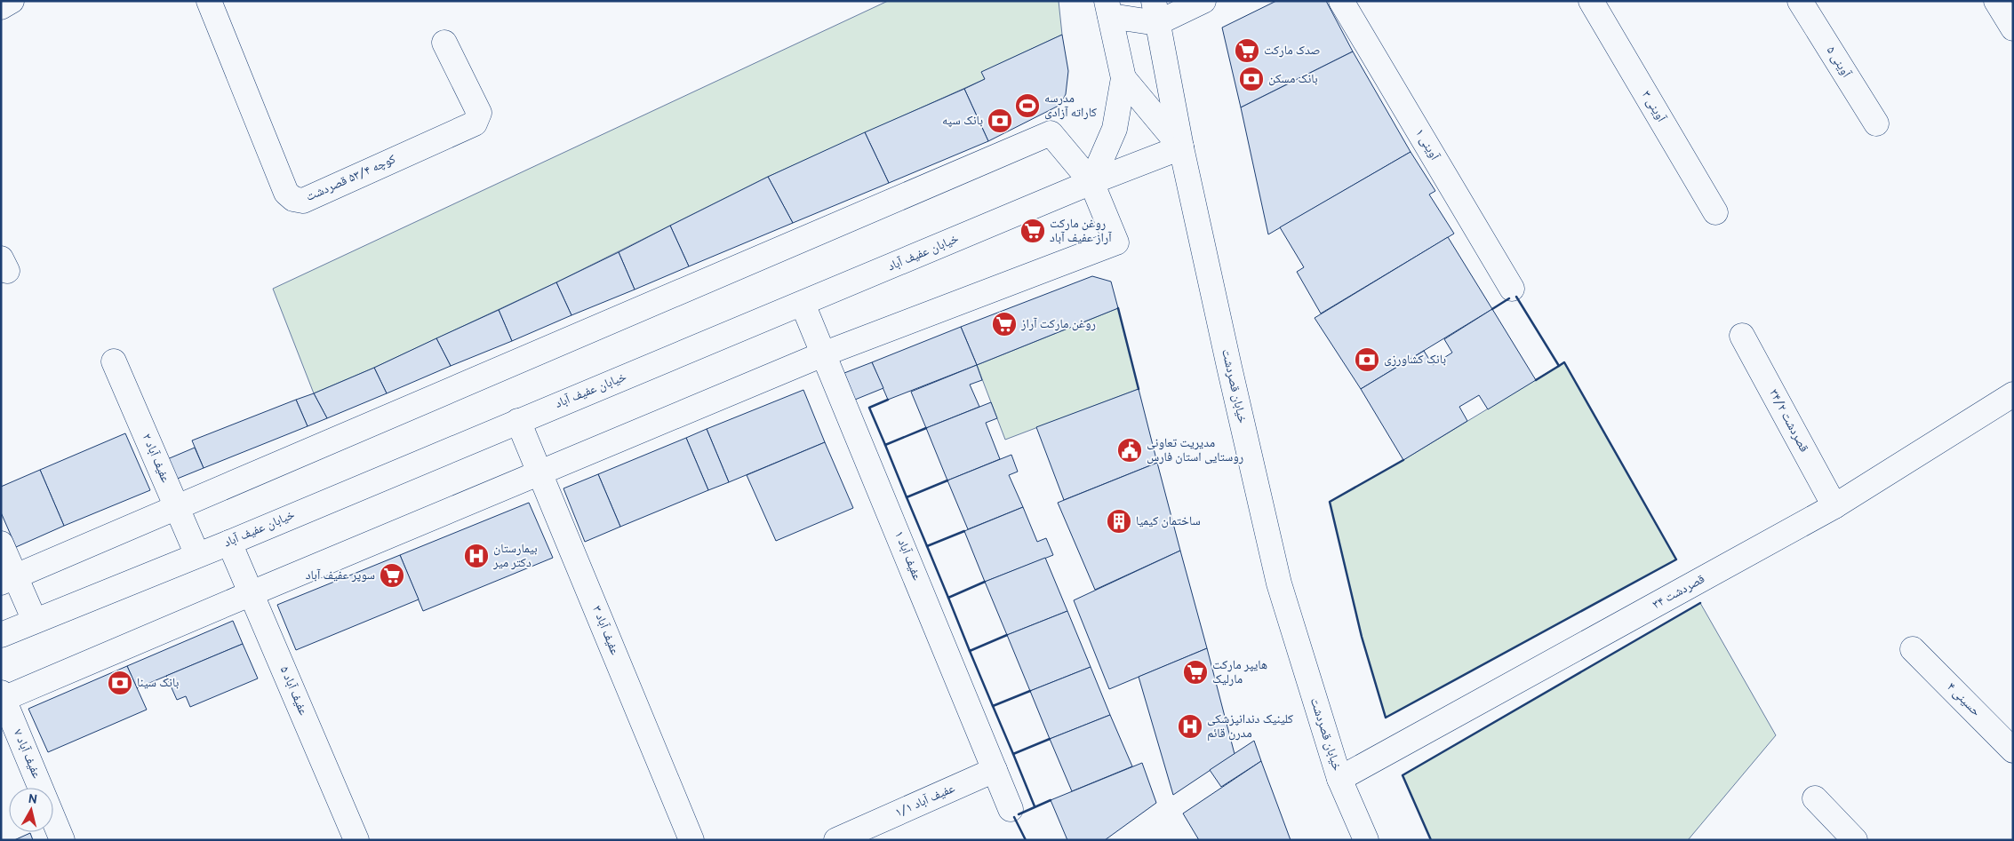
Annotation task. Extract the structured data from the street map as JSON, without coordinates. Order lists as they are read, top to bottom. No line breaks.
{"streets":{"street":["۵ آوینی","۳ آوینی","۱ آوینی","کوچه ۵۳/۴ قصردشت","خیابان عفیف آباد","خیابان قصردشت","قصردشت ۳۴/۲","عفیف آباد ۲","عفیف آباد ۱","قصردشت ۳۴","عفیف آباد ۳","عفیف آباد ۵","۴ حسینی","عفیف آباد ۷","عفیف آباد ۱/۱"]},"crossings":[["خیابان عفیف آباد","خیابان قصردشت"],["خیابان عفیف آباد","عفیف آباد ۲"],["خیابان عفیف آباد","عفیف آباد ۱"],["خیابان عفیف آباد","عفیف آباد ۳"],["خیابان عفیف آباد","عفیف آباد ۵"],["خیابان قصردشت","قصردشت ۳۴"],["قصردشت ۳۴/۲","قصردشت ۳۴"],["عفیف آباد ۱","عفیف آباد ۱/۱"]],"places":{"supermarket":["صدک مارکت","روغن مارکت آراز عفیف آباد","روغن مارکت آراز","سوپر عفیف آباد","هایپر مارکت مارلیک"],"bank":["بانک مسکن","بانک سپه","بانک کشاورزی","بانک سینا"],"sports":["مدرسه کاراته آزادی"],"public building":["مدیریت تعاونی روستایی استان فارس"],"building":["ساختمان کیمیا"],"hospital":["بیمارستان دکتر میر","کلینیک دندانپزشکی مدرن قائم"]},"north":"top"}
